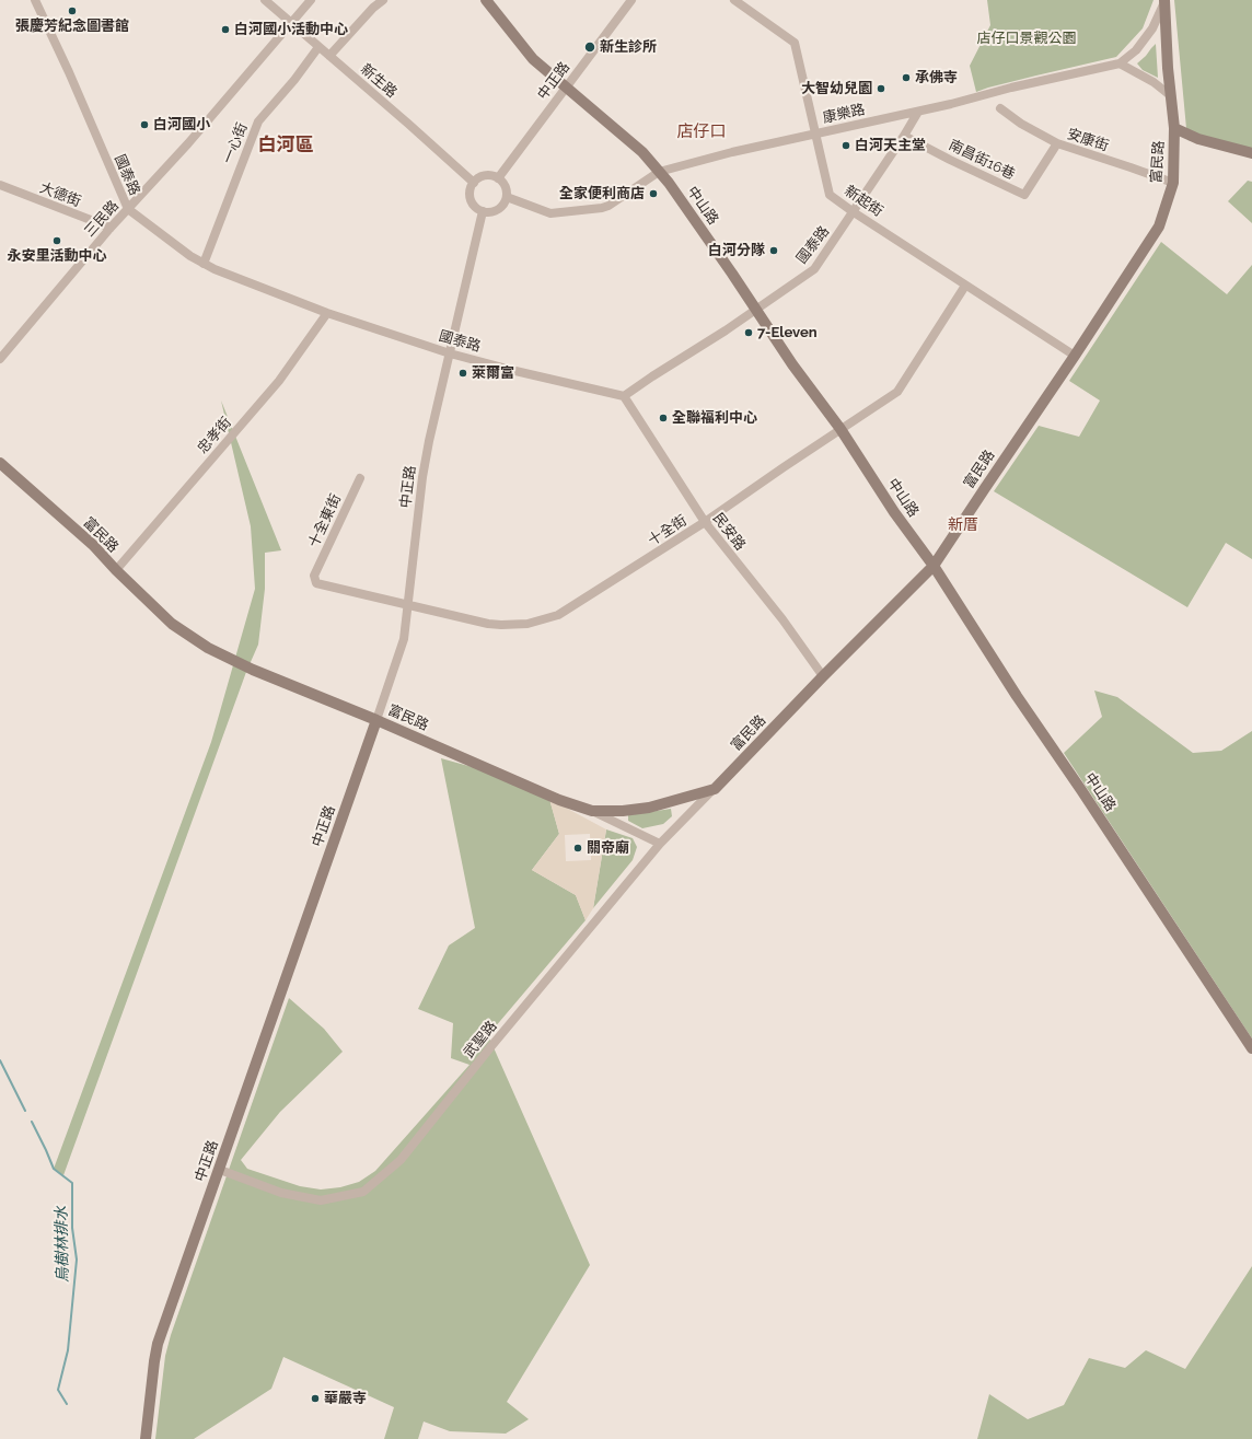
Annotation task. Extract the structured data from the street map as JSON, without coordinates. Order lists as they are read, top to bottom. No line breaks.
{"streets":{"main road":["中正路","富民路","中山路"],"street":["新生路","康樂路","安康街","一心街","南昌街16巷","國泰路","大德街","新起街","三民路","忠孝街","十全東街","十全街","民安路","武聖路"]},"crossings":[["新生路","中正路"],["新生路","康樂路"],["新生路","一心街"],["新生路","三民路"],["中正路","康樂路"],["中正路","富民路"],["中正路","國泰路"],["中正路","中山路"],["中正路","十全街"],["中正路","武聖路"],["康樂路","富民路"],["康樂路","國泰路"],["康樂路","新起街"],["康樂路","中山路"],["安康街","南昌街16巷"],["安康街","富民路"],["一心街","國泰路"],["南昌街16巷","國泰路"],["富民路","新起街"],["富民路","中山路"],["富民路","忠孝街"],["富民路","民安路"],["富民路","武聖路"],["國泰路","新起街"],["國泰路","中山路"],["國泰路","三民路"],["國泰路","忠孝街"],["國泰路","民安路"],["大德街","三民路"],["新起街","十全街"],["中山路","十全街"],["十全東街","十全街"],["十全街","民安路"]],"districts":["店仔口","白河區","新厝"],"water":["烏樹林排水"],"parks":["店仔口景觀公園"],"places":["張慶芳紀念圖書館","白河國小活動中心","新生診所","承佛寺","大智幼兒園","白河國小","白河天主堂","全家便利商店","永安里活動中心","白河分隊","7-Eleven","萊爾富","全聯福利中心","關帝廟","華嚴寺"]}
